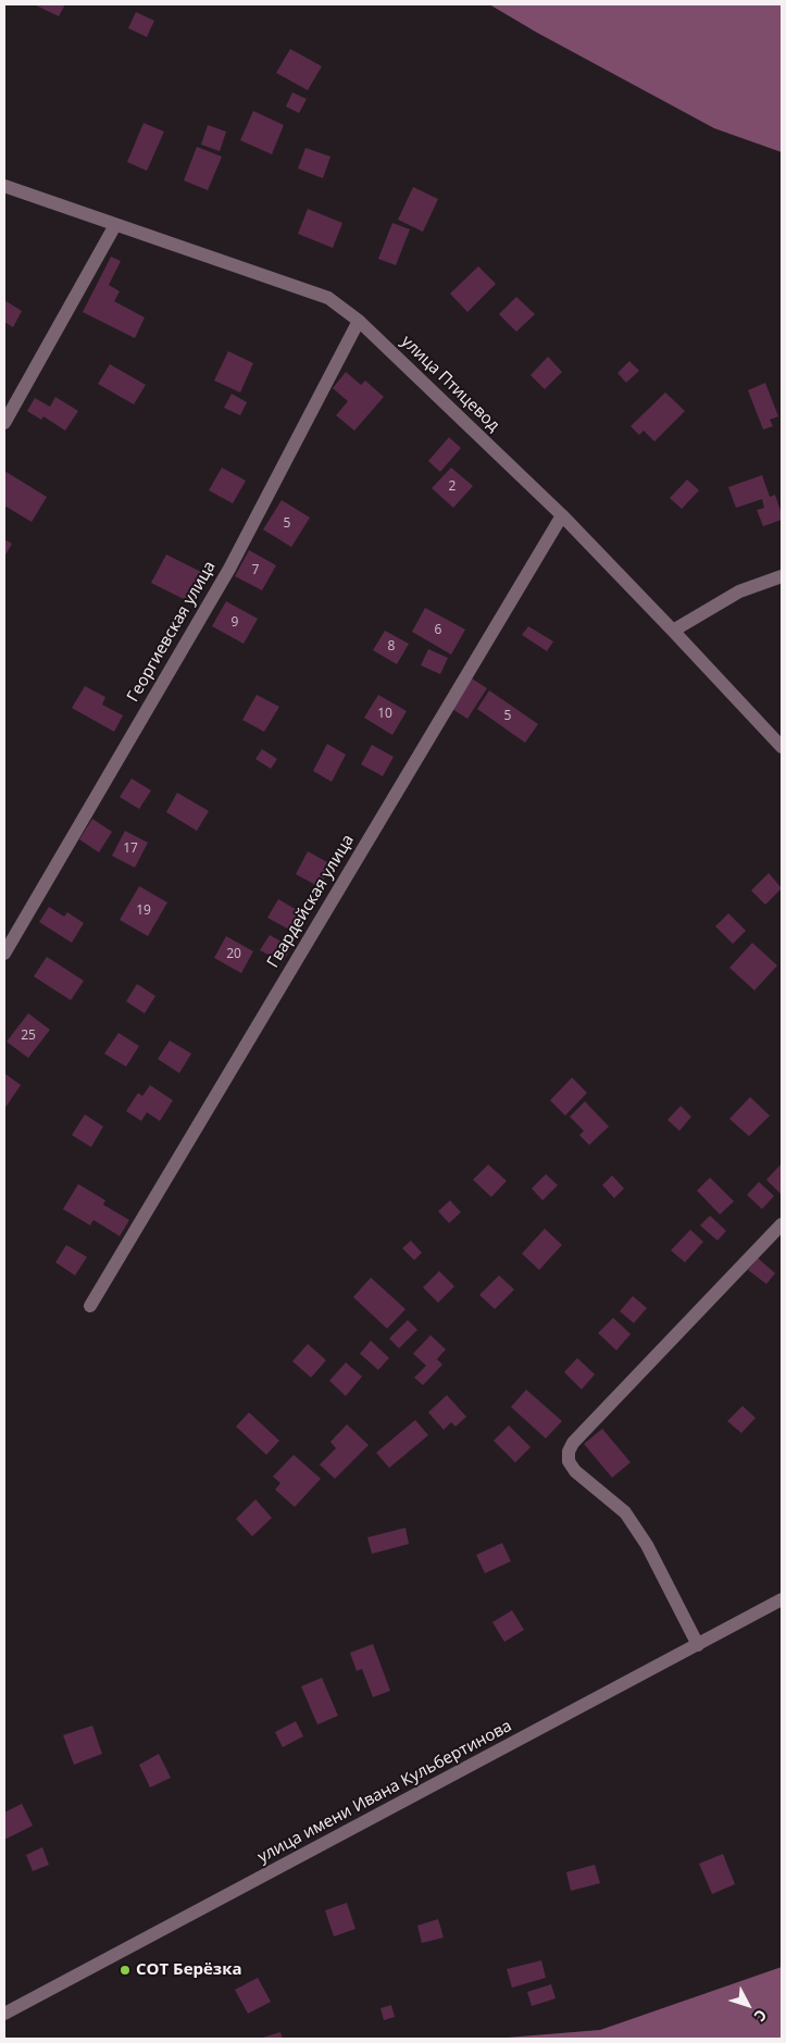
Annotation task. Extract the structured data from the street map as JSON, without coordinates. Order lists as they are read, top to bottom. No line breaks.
{"streets":{"street":["улица Птицевод","Георгиевская улица","Гвардейская улица","улица имени Ивана Кульбертинова"]},"crossings":[["улица Птицевод","Георгиевская улица"],["улица Птицевод","Гвардейская улица"]],"places":["СОТ Берёзка"],"house_numbers":["2","5","7","9","6","8","10","5","17","19","20","25"],"north":"bottom right"}
